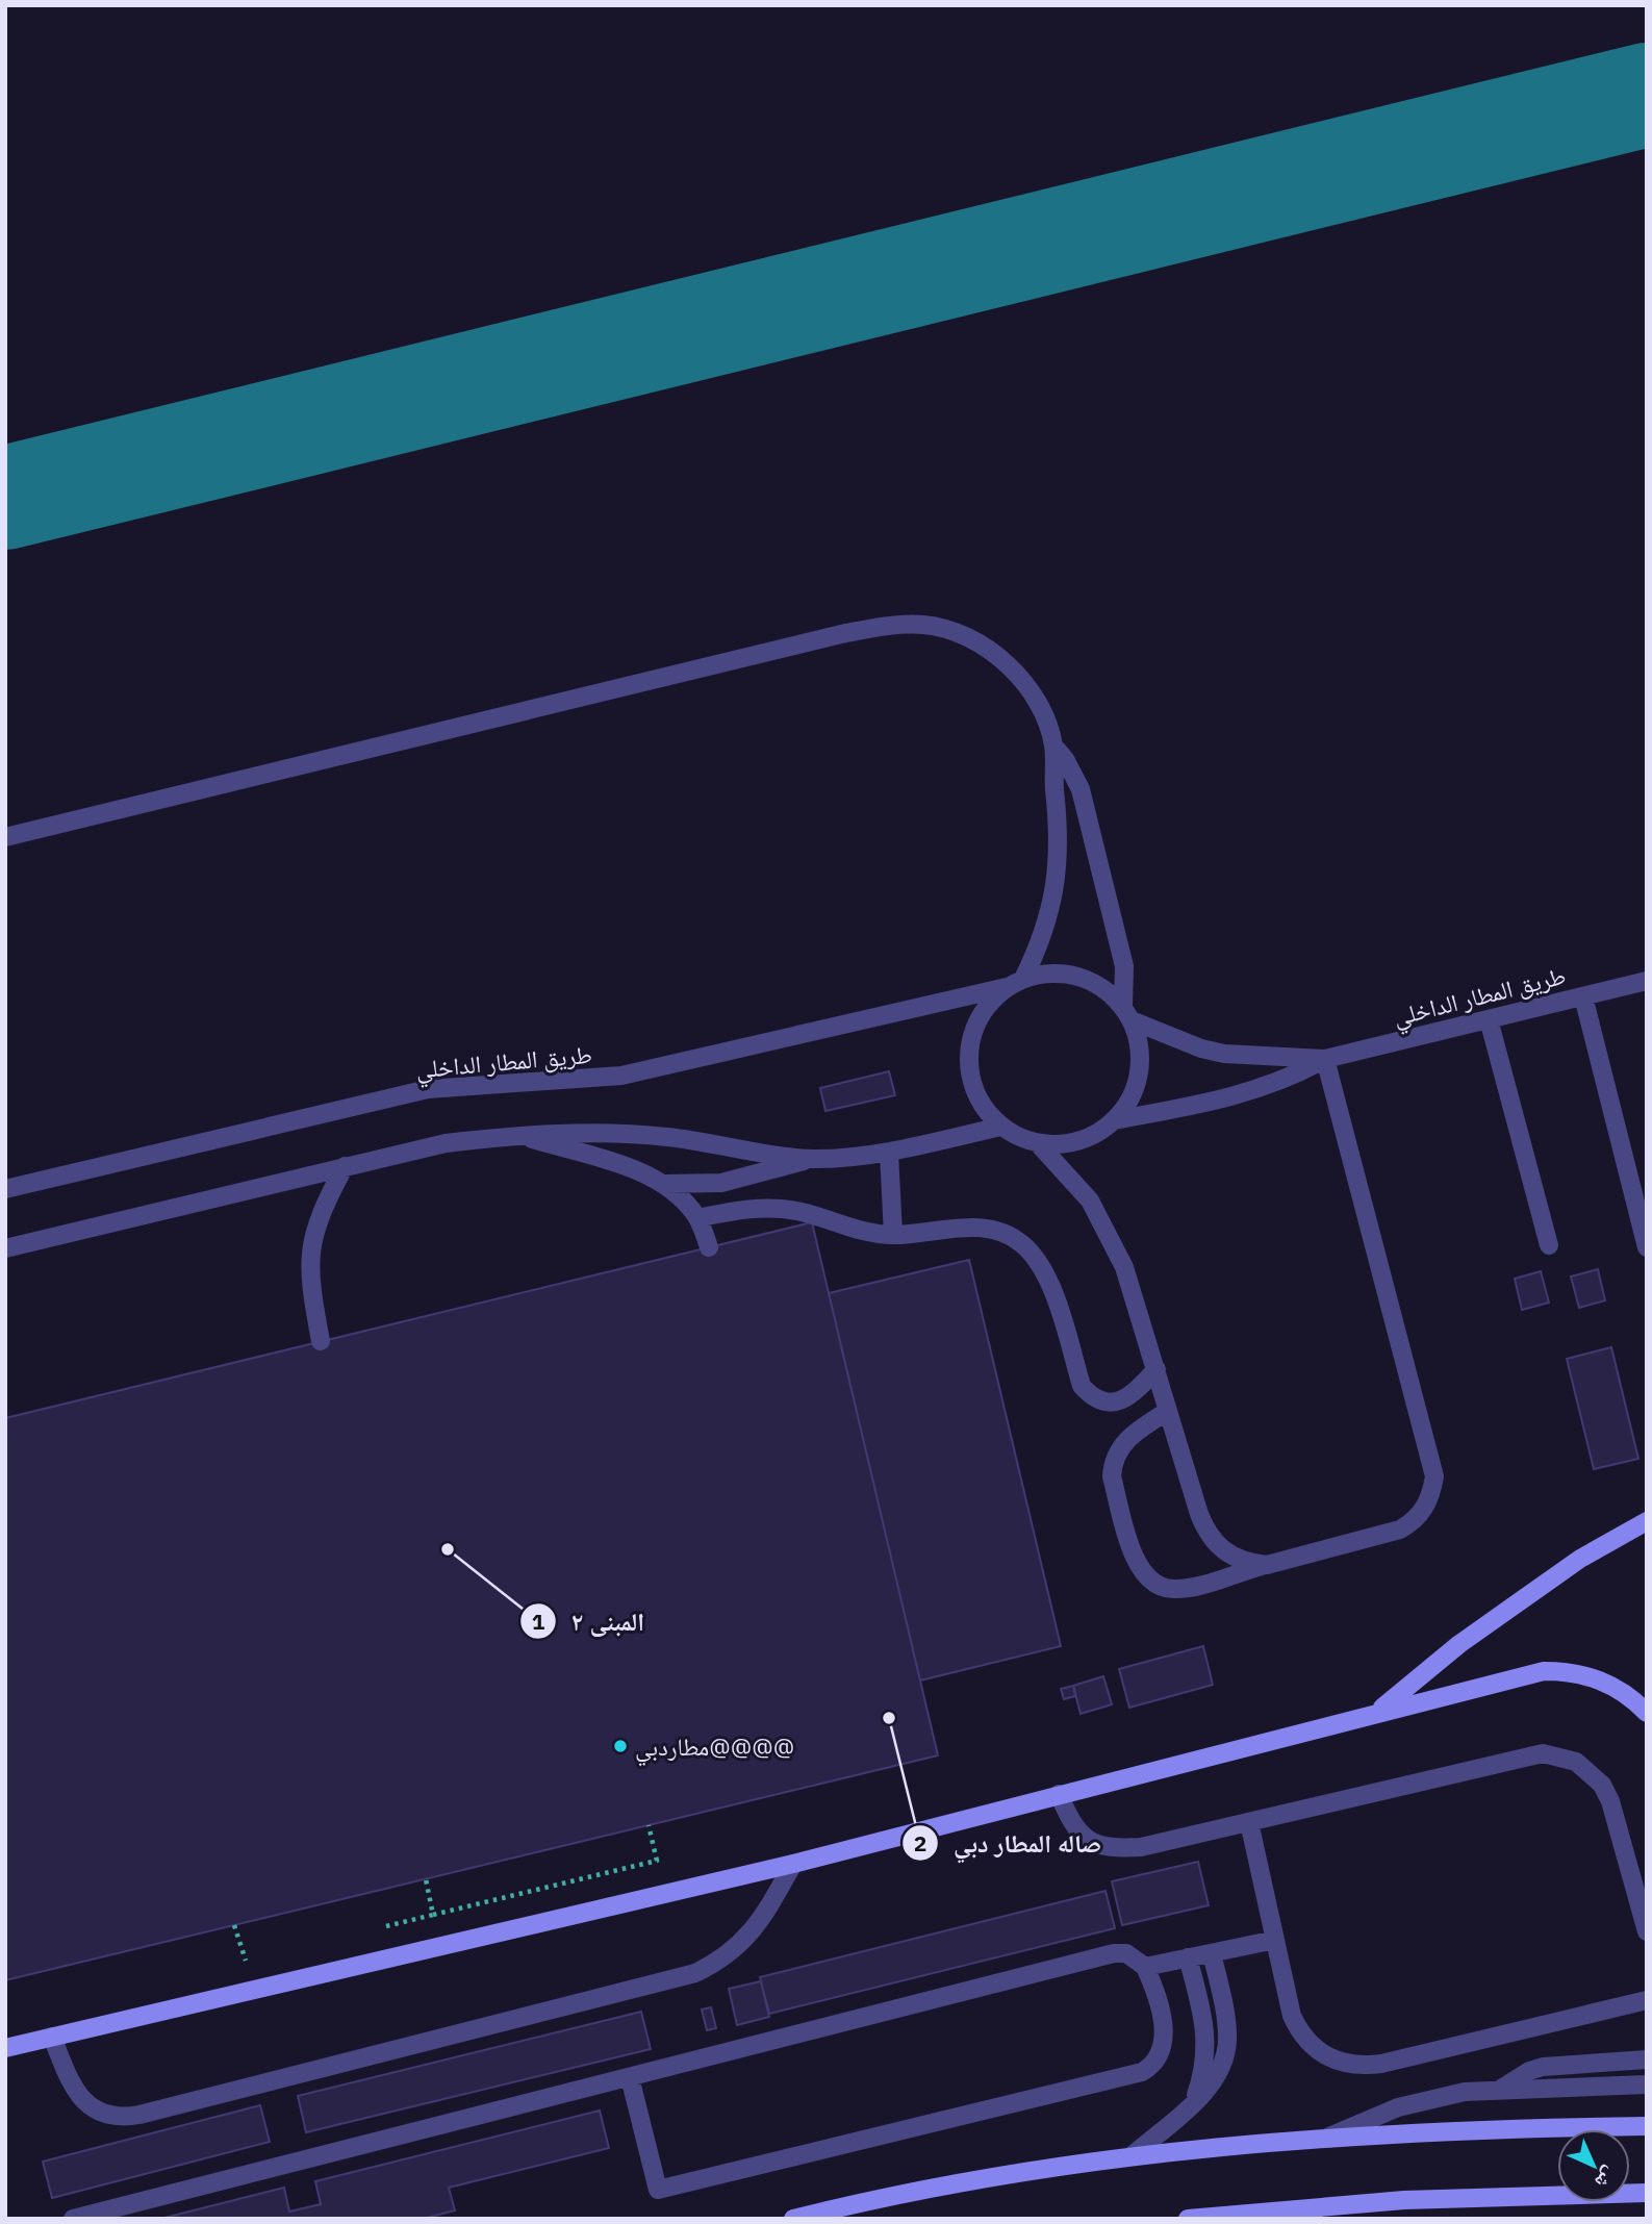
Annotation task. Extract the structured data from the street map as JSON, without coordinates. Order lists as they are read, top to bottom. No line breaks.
{"streets":{"lane":["طريق المطار الداخلي"]},"places":["المبنى ٢","صاله المطار دبي","مطاردبي@@@@"],"north":"bottom right"}
